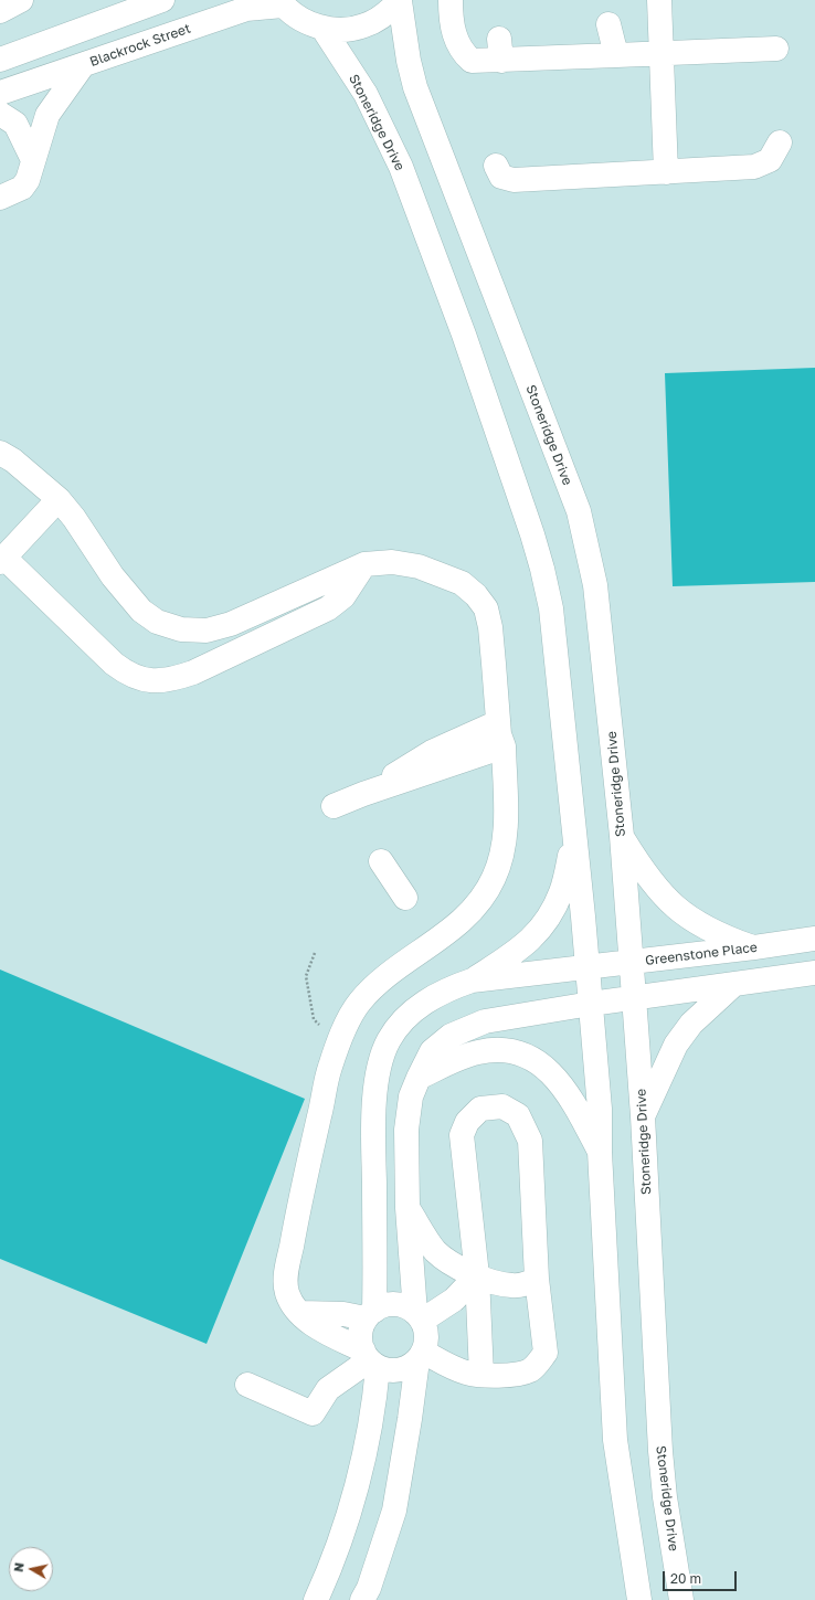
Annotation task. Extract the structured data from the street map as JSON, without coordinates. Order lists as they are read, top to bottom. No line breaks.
{"streets":{"street":["Blackrock Street","Stoneridge Drive","Greenstone Place"]},"crossings":[["Stoneridge Drive","Greenstone Place"]],"scale_bar":"20 m","north":"left"}
